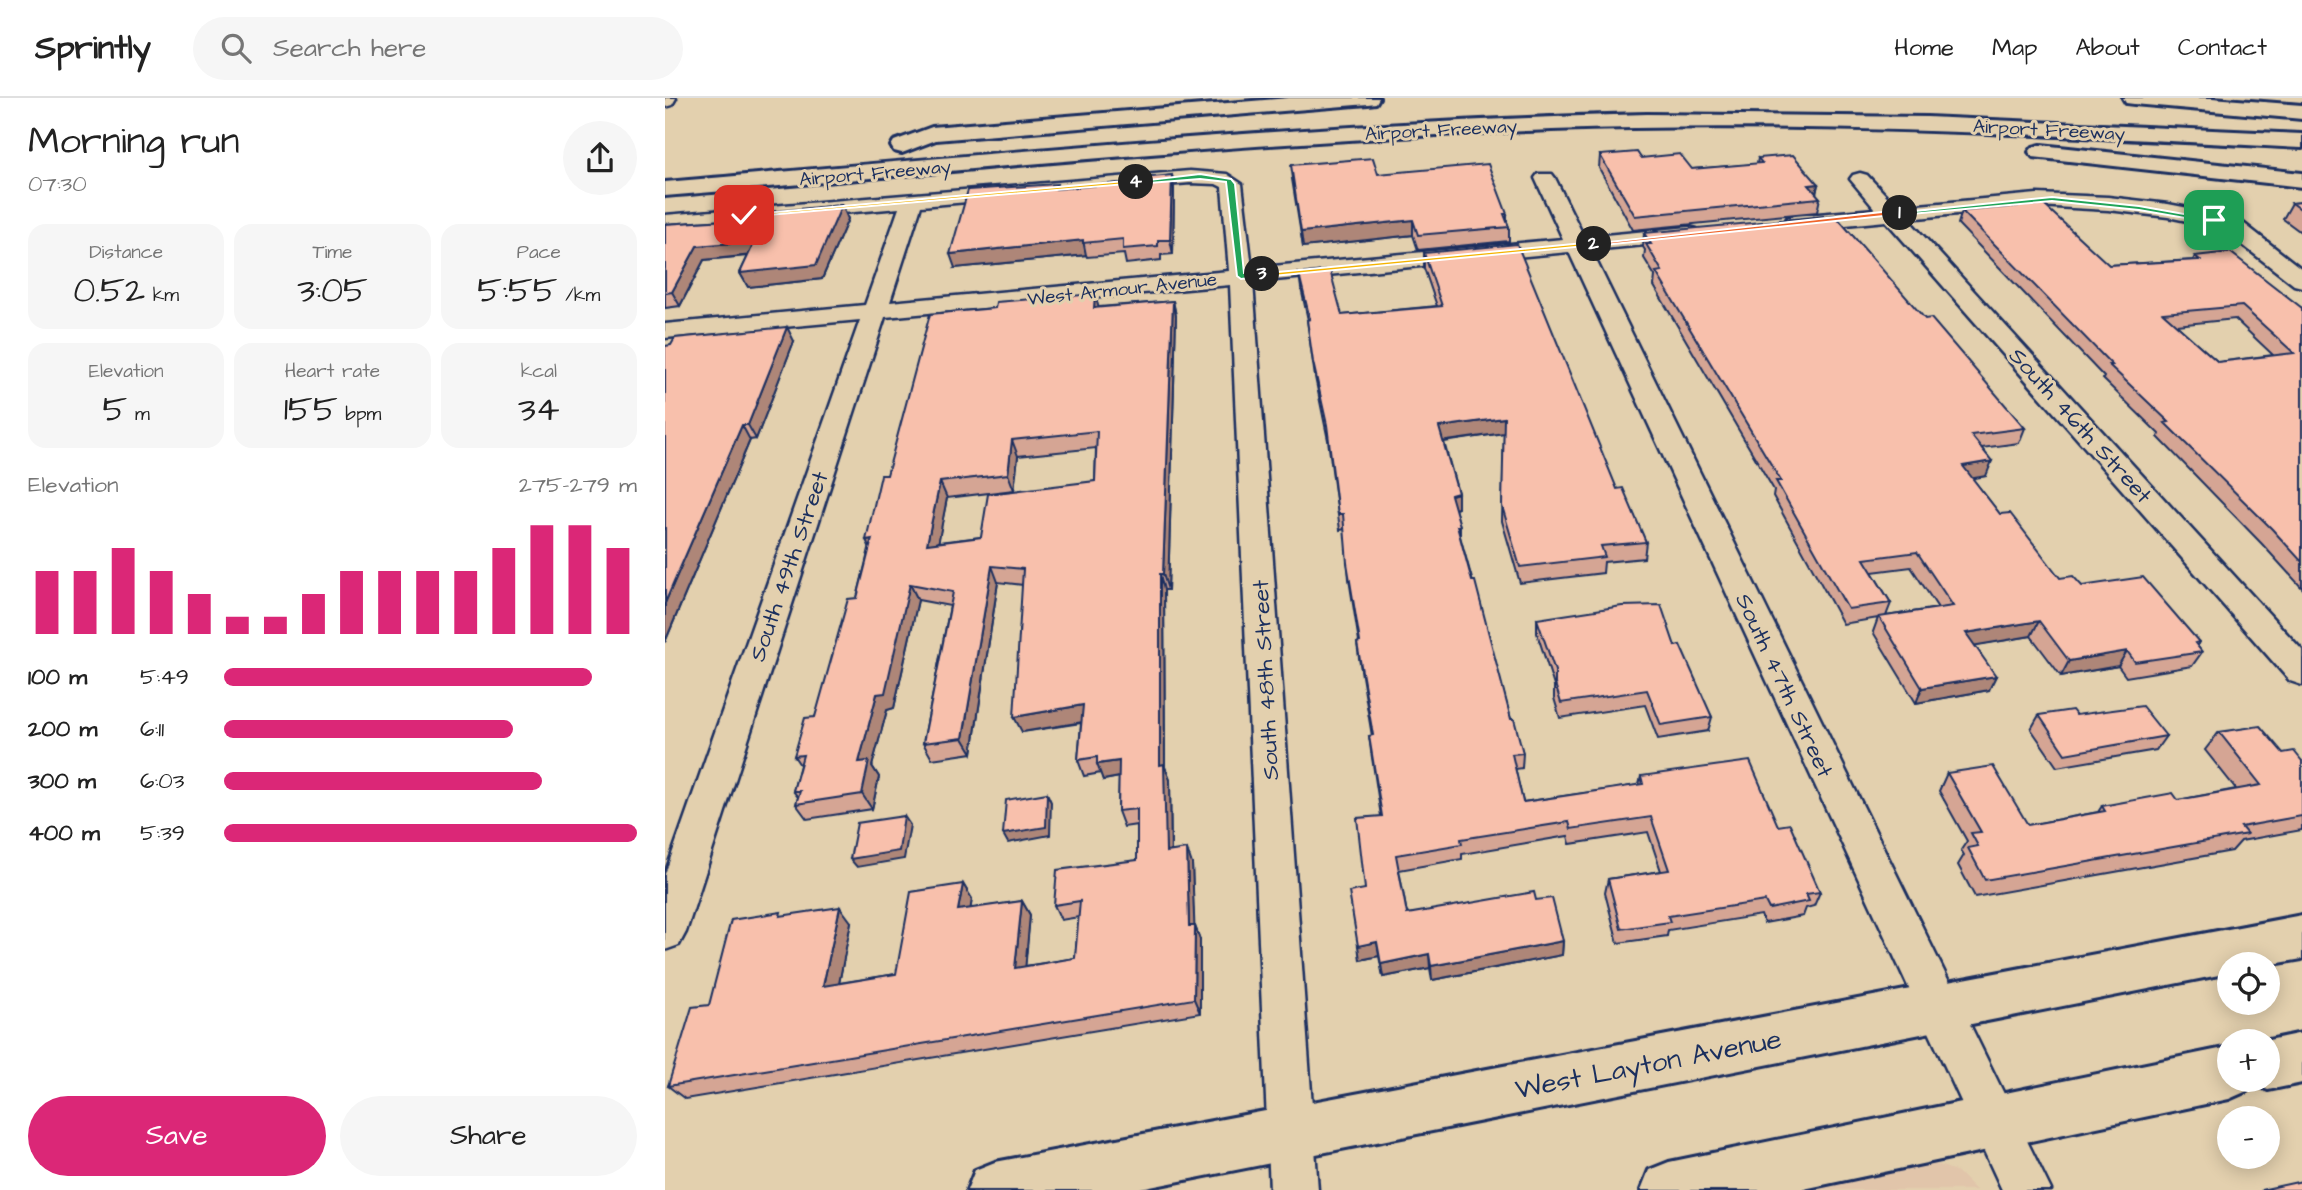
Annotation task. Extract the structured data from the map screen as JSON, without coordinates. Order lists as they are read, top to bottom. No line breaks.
{"streets":{"main road":["Airport Freeway","West Layton Avenue"],"street":["West Armour Avenue","South 46th Street","South 49th Street","South 48th Street","South 47th Street"]},"crossings":[["West Armour Avenue","South 49th Street"],["West Armour Avenue","South 48th Street"],["West Armour Avenue","South 47th Street"],["South 49th Street","South 48th Street"],["South 48th Street","West Layton Avenue"],["South 47th Street","West Layton Avenue"]],"page":{"header":"Sprintly","search":"Search here","nav":["Home","Map","About","Contact"],"heading":["Morning run","07:30"],"pins":["4","1","2","3"],"stats":[["Distance","0.52 km"],["Time","3:05"],["Pace","5:55 /km"],["Elevation","5 m"],["Heart rate","155 bpm"],["kcal","34"]],"chart":["Elevation","275–279 m"],"list":[{"name":"100 m","note":"5:49"},{"name":"200 m","note":"6:11"},{"name":"300 m","note":"6:03"},{"name":"400 m","note":"5:39"}],"map_buttons":["+","−"],"buttons":["Save","Share"]}}
